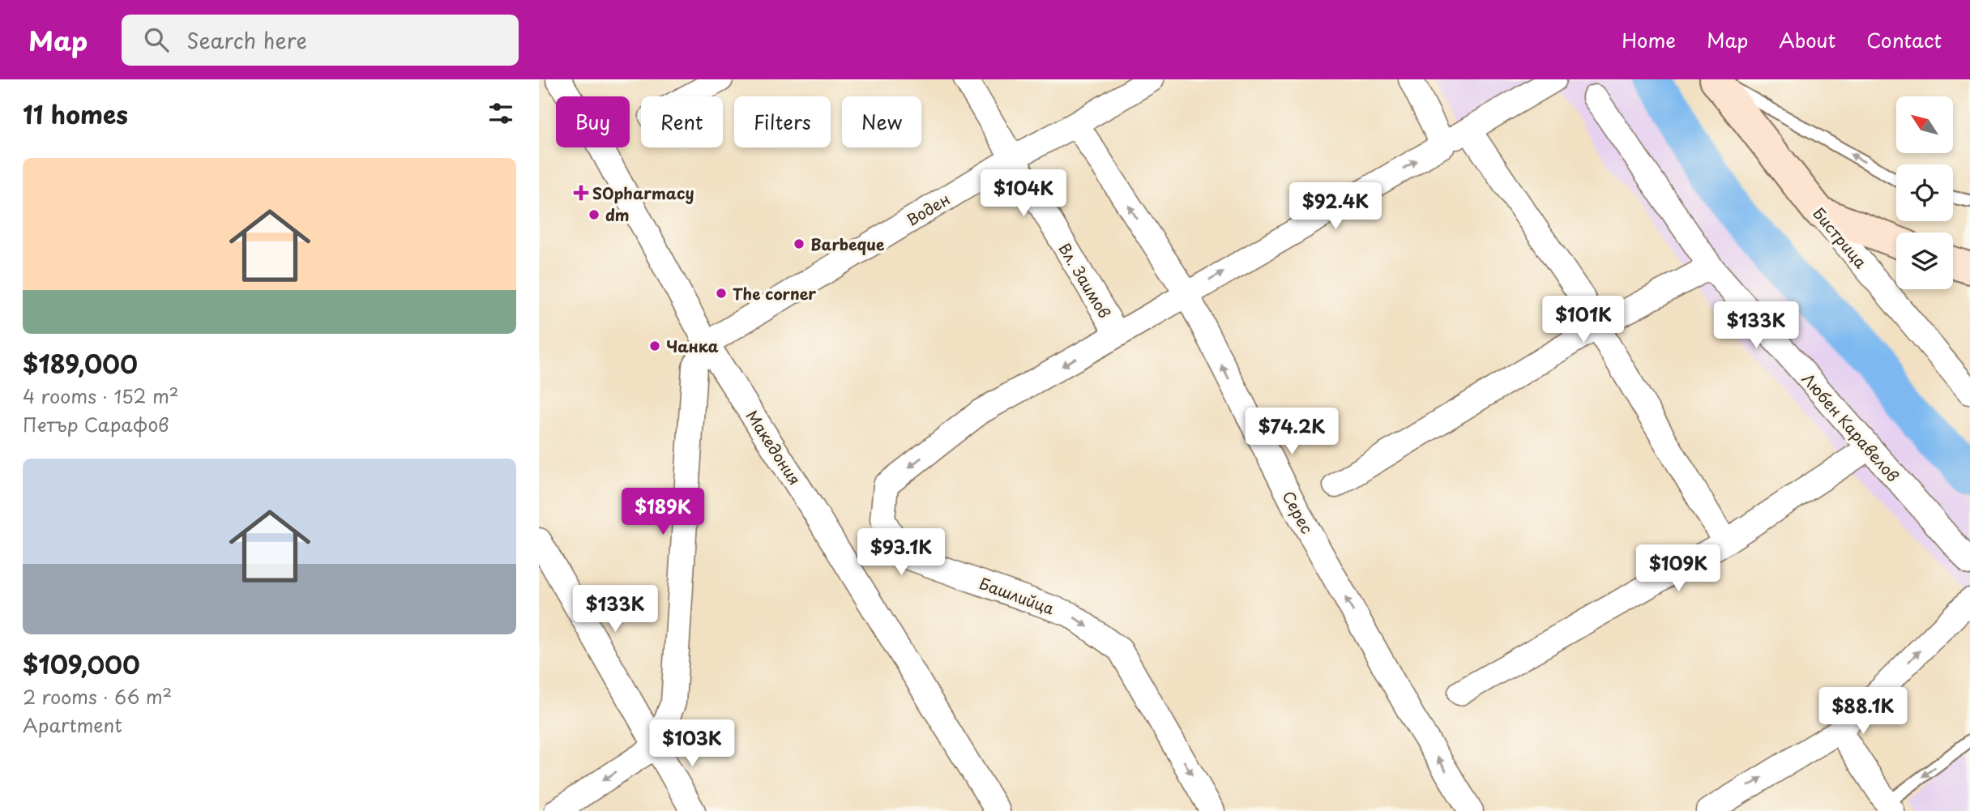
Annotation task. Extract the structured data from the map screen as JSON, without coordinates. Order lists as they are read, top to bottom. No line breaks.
{"streets":{"street":["Воден","Бистрица","Вл. Заимов","Любен Каравелов","Македония","Серес","Башлийца"]},"crossings":[["Воден","Вл. Заимов"],["Воден","Македония"],["Воден","Серес"],["Вл. Заимов","Башлийца"],["Серес","Башлийца"]],"one_way":["Серес"],"places":{"health":["SOpharmacy"],"other":["dm","Barbeque","The corner","Чанка"]},"north":"top left","page":{"header":"Map","search":"Search here","nav":["Home","Map","About","Contact"],"heading":"11 homes","chip":["Buy","Rent","Filters","New"],"list":[{"name":"$189,000","note":"4 rooms · 152 m² · Петър Сарафов"},{"name":"$109,000","note":"2 rooms · 66 m² · Apartment"}],"price":["$104K","$92.4K","$101K","$133K","$74.2K","$189K","$93.1K","$109K","$133K","$88.1K","$103K"]}}
